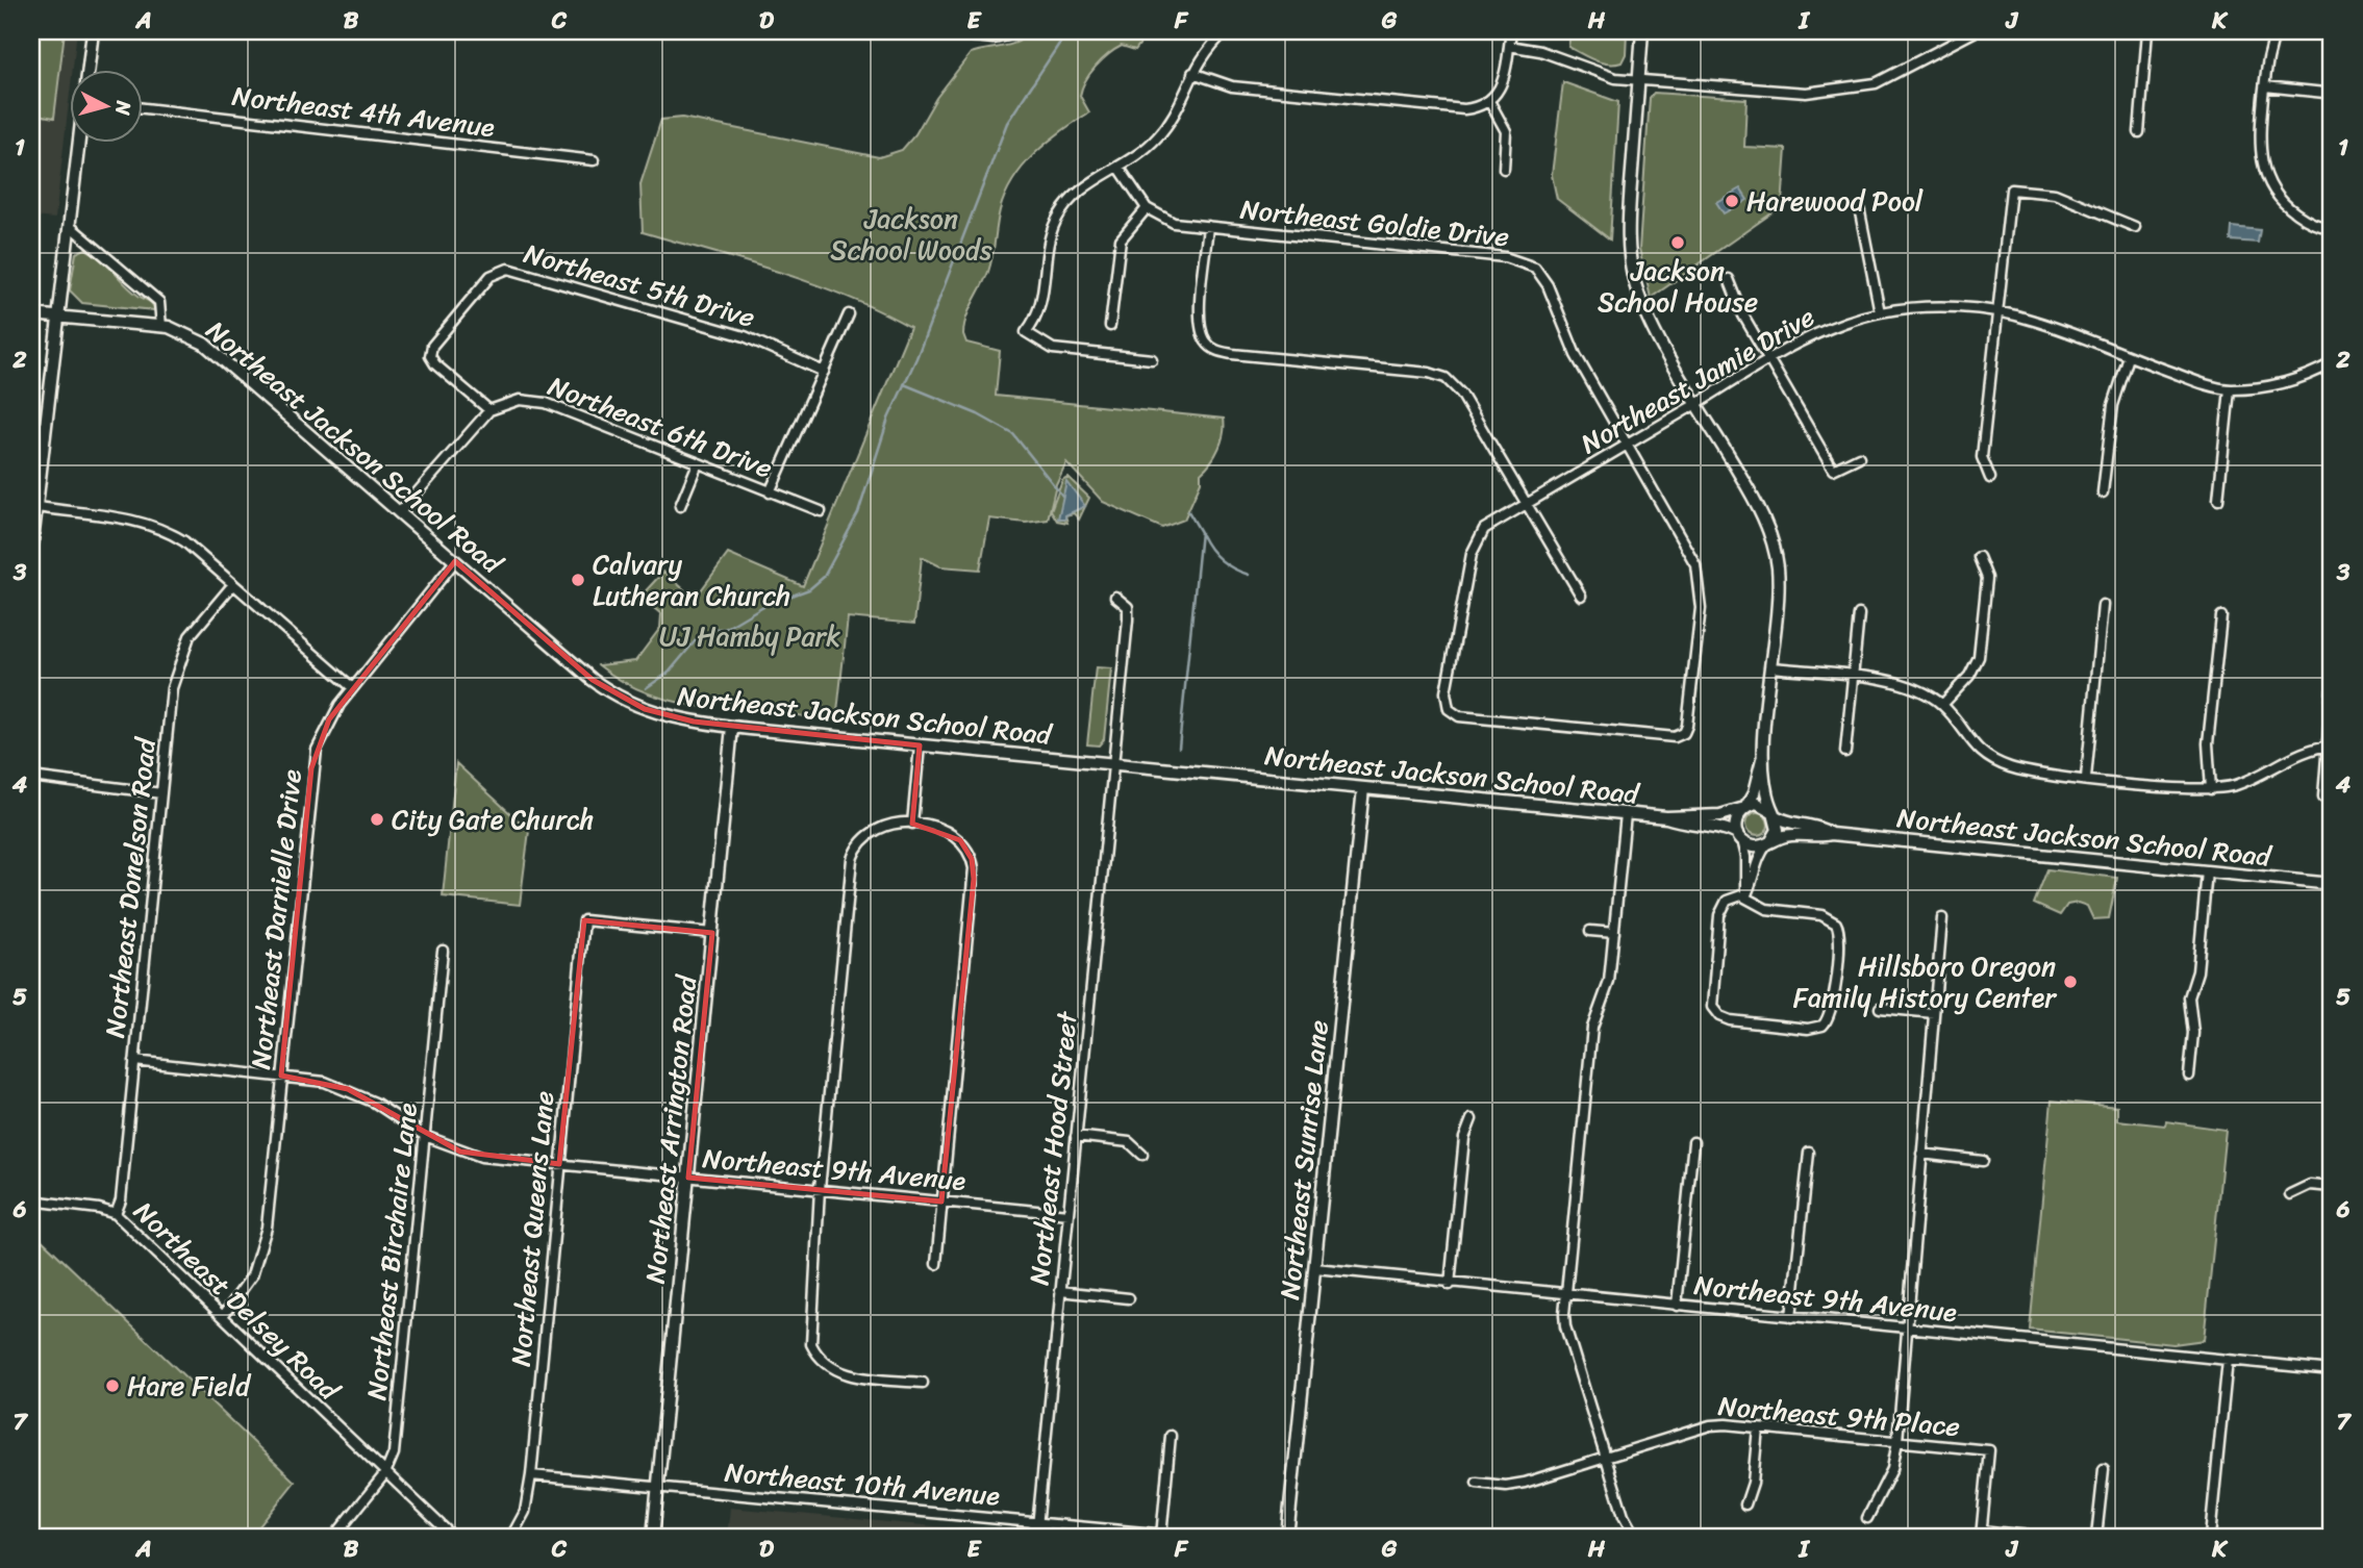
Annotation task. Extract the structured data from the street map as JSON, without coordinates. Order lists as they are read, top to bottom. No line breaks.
{"streets":{"street":["Northeast 4th Avenue","Northeast Goldie Drive","Northeast 5th Drive","Northeast Jamie Drive","Northeast 6th Drive","Northeast Jackson School Road","Northeast Donelson Road","Northeast Darnielle Drive","Northeast Arrington Road","Northeast Hood Street","Northeast Sunrise Lane","Northeast 9th Avenue","Northeast Queens Lane","Northeast Birchaire Lane","Northeast Delsey Road","Northeast 9th Place","Northeast 10th Avenue"]},"crossings":[["Northeast Goldie Drive","Northeast Jamie Drive"],["Northeast 5th Drive","Northeast 6th Drive"],["Northeast Jackson School Road","Northeast Darnielle Drive"],["Northeast Jackson School Road","Northeast Arrington Road"],["Northeast Jackson School Road","Northeast Hood Street"],["Northeast Jackson School Road","Northeast Sunrise Lane"],["Northeast Donelson Road","Northeast 9th Avenue"],["Northeast Donelson Road","Northeast Delsey Road"],["Northeast Darnielle Drive","Northeast 9th Avenue"],["Northeast Darnielle Drive","Northeast Delsey Road"],["Northeast Arrington Road","Northeast 9th Avenue"],["Northeast Arrington Road","Northeast Queens Lane"],["Northeast Arrington Road","Northeast 10th Avenue"],["Northeast Hood Street","Northeast 9th Avenue"],["Northeast Hood Street","Northeast 10th Avenue"],["Northeast Sunrise Lane","Northeast 9th Avenue"],["Northeast 9th Avenue","Northeast Queens Lane"],["Northeast 9th Avenue","Northeast Birchaire Lane"],["Northeast Queens Lane","Northeast 10th Avenue"],["Northeast Birchaire Lane","Northeast Delsey Road"]],"parks":["Jackson School Woods","UJ Hamby Park"],"places":["Harewood Pool","Jackson School House","Calvary Lutheran Church","City Gate Church","Hillsboro Oregon Family History Center","Hare Field"],"north":"right","grid":{"columns":["A","B","C","D","E","F","G","H","I","J","K"],"rows":["1","2","3","4","5","6","7"]}}
